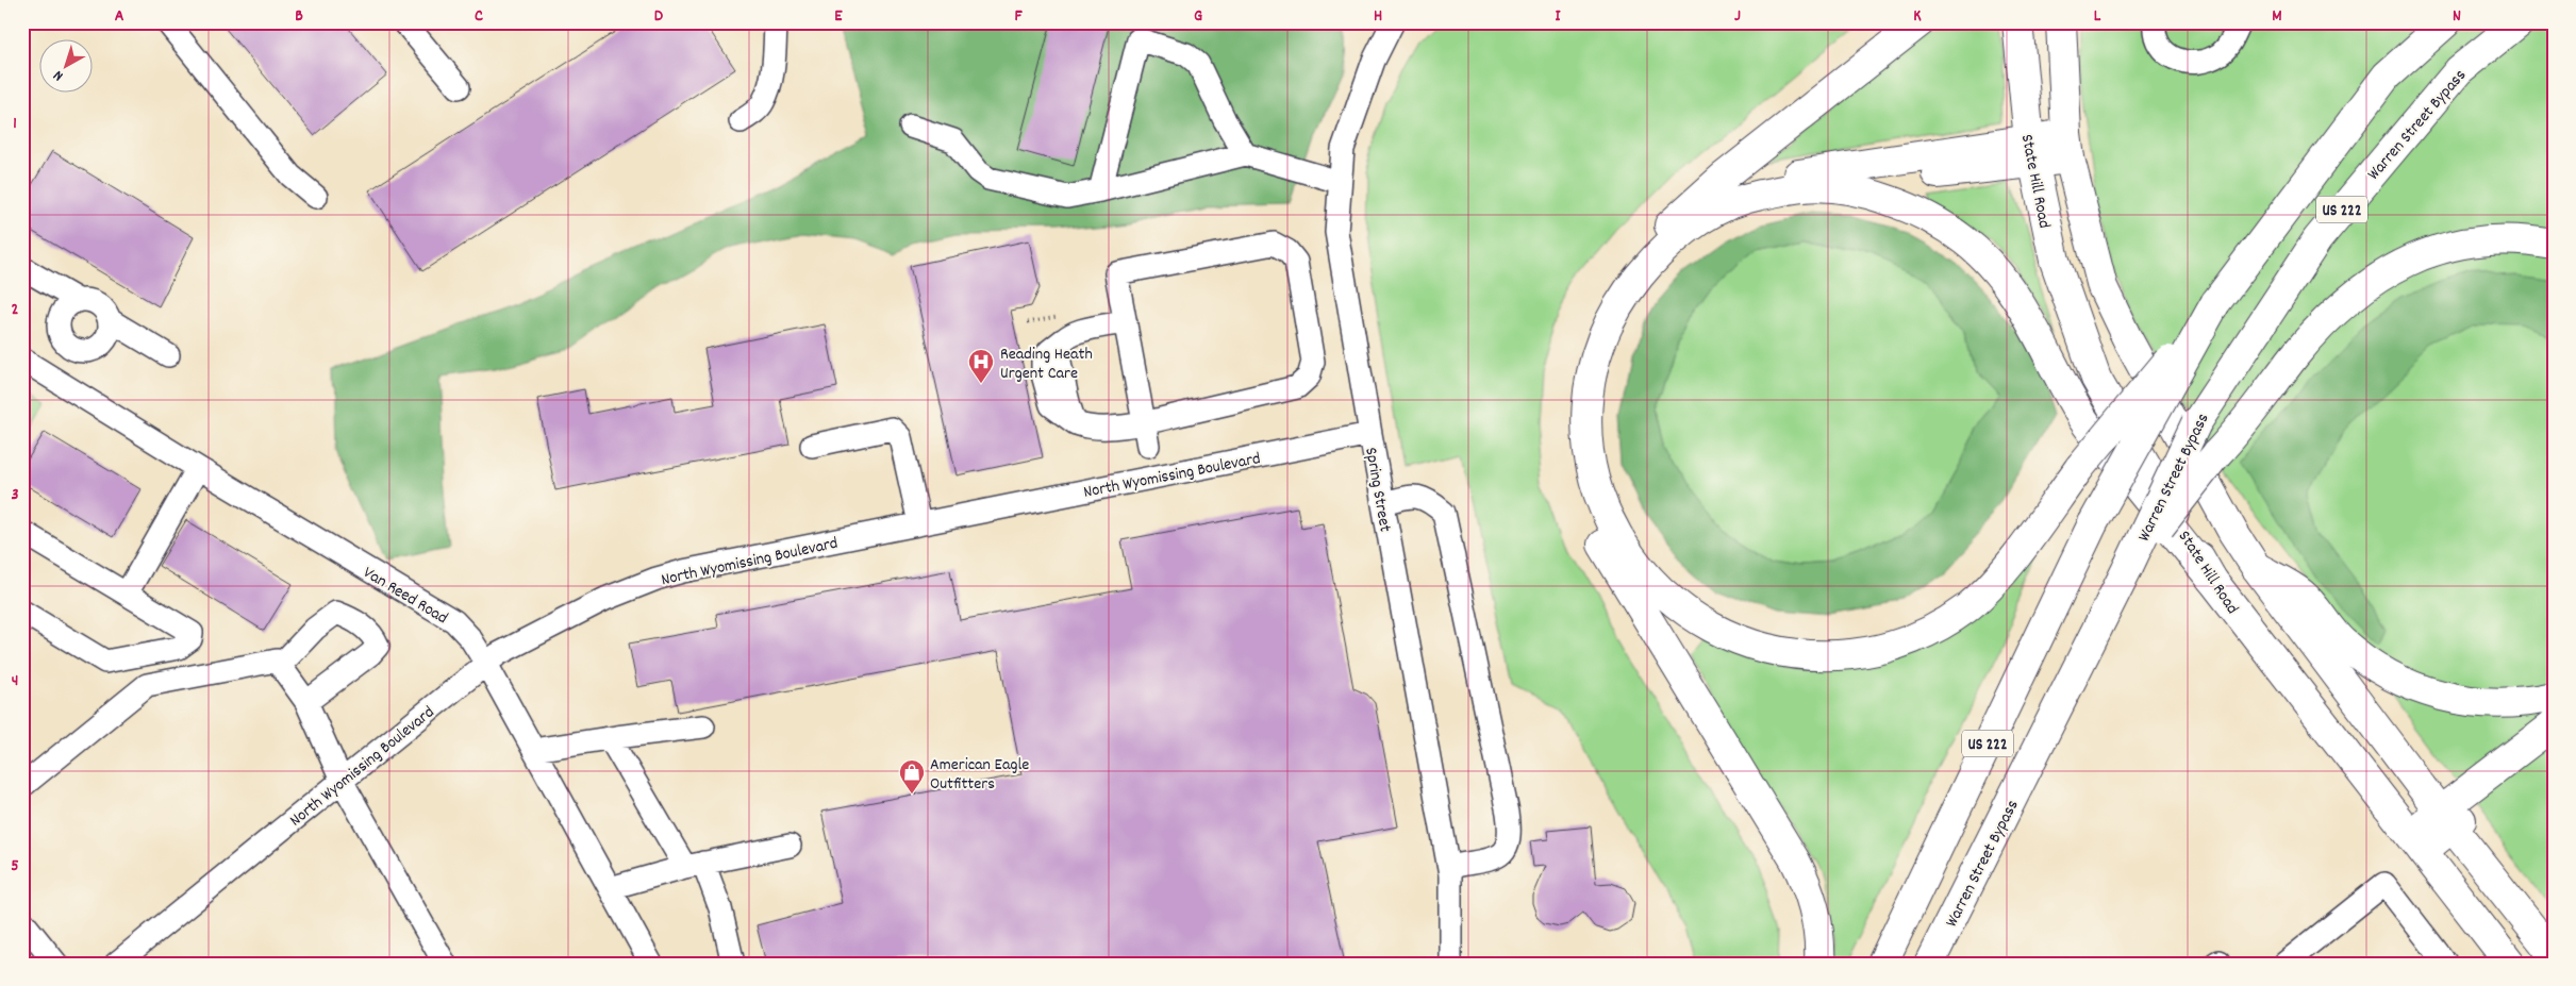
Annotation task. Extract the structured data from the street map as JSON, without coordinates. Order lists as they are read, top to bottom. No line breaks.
{"streets":{"main road":["Warren Street Bypass","State Hill Road","US 222"],"street":["North Wyomissing Boulevard","Spring Street","Van Reed Road"]},"crossings":[["North Wyomissing Boulevard","Spring Street"],["North Wyomissing Boulevard","Van Reed Road"]],"places":{"hospital":["Reading Heath Urgent Care"],"shop":["American Eagle Outfitters"]},"north":"bottom left","grid":{"columns":["A","B","C","D","E","F","G","H","I","J","K","L","M","N"],"rows":["1","2","3","4","5"]}}
